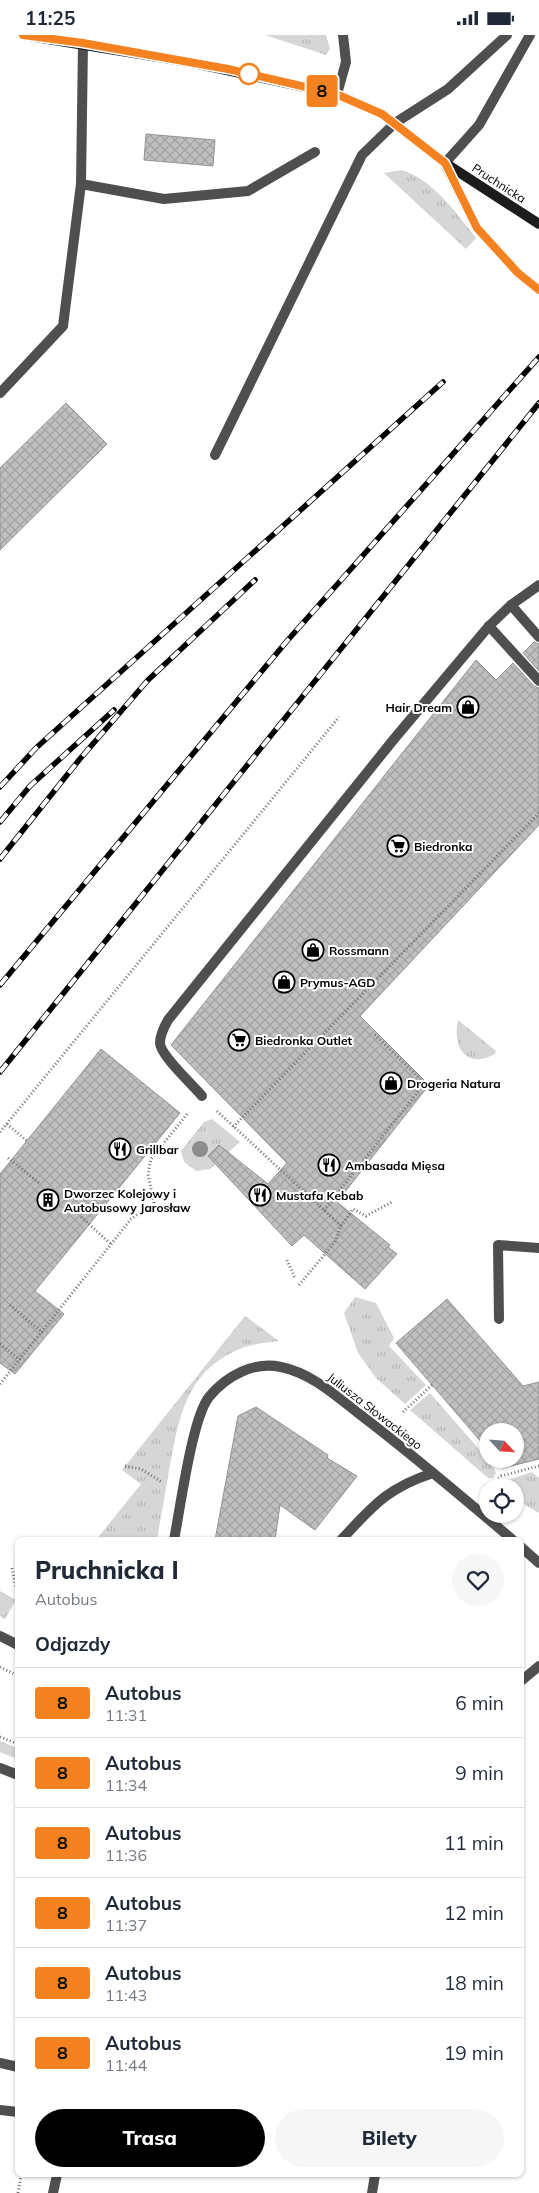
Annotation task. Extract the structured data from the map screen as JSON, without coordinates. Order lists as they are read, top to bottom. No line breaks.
{"streets":{"main road":["Pruchnicka"],"street":["Juliusza Słowackiego"]},"places":{"shop":["Hair Dream","Rossmann","Prymus-AGD","Drogeria Natura"],"supermarket":["Biedronka","Biedronka Outlet"],"restaurant":["Grillbar","Ambasada Mięsa","Mustafa Kebab"],"building":["Dworzec Kolejowy i Autobusowy Jarosław"]},"lines":["bus line 8"],"north":"bottom right","page":{"status":"11:25","on_map":"8","heading":[["Pruchnicka I","Autobus"],"Odjazdy"],"list":[{"mark":"8","name":"Autobus","note":"11:31","value":"6 min"},{"mark":"8","name":"Autobus","note":"11:34","value":"9 min"},{"mark":"8","name":"Autobus","note":"11:36","value":"11 min"},{"mark":"8","name":"Autobus","note":"11:37","value":"12 min"},{"mark":"8","name":"Autobus","note":"11:43","value":"18 min"},{"mark":"8","name":"Autobus","note":"11:44","value":"19 min"}],"buttons":["Trasa","Bilety"]}}
